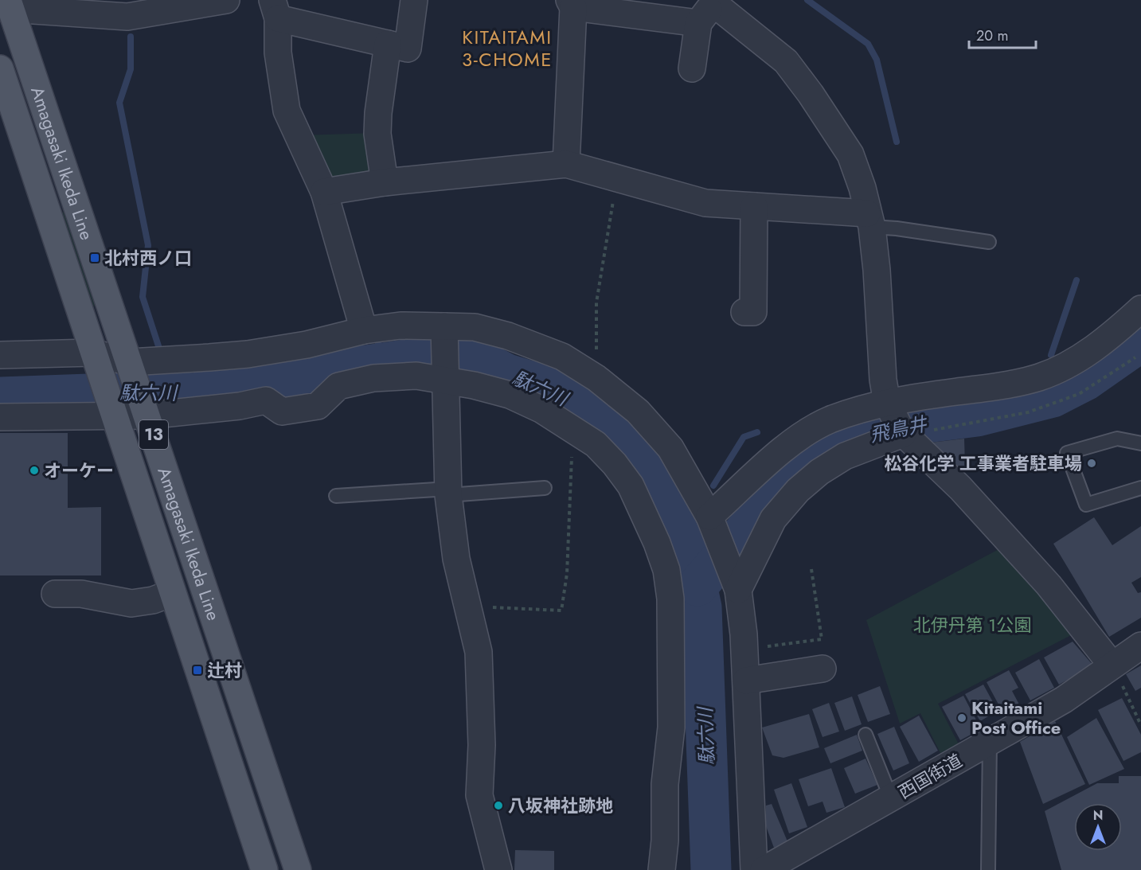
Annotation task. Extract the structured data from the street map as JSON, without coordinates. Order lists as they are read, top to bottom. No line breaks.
{"streets":{"main road":["Amagasaki Ikeda Line","13"],"street":["西国街道"]},"districts":["KITAITAMI 3-CHOME"],"water":["駄六川","飛鳥井"],"parks":["北伊丹第 1公園"],"places":{"transit":["北村西ノ口","辻村"],"other":["松谷化学 工事業者駐車場","オーケー","Kitaitami Post Office","八坂神社跡地"]},"scale_bar":"20 m","north":"top"}
